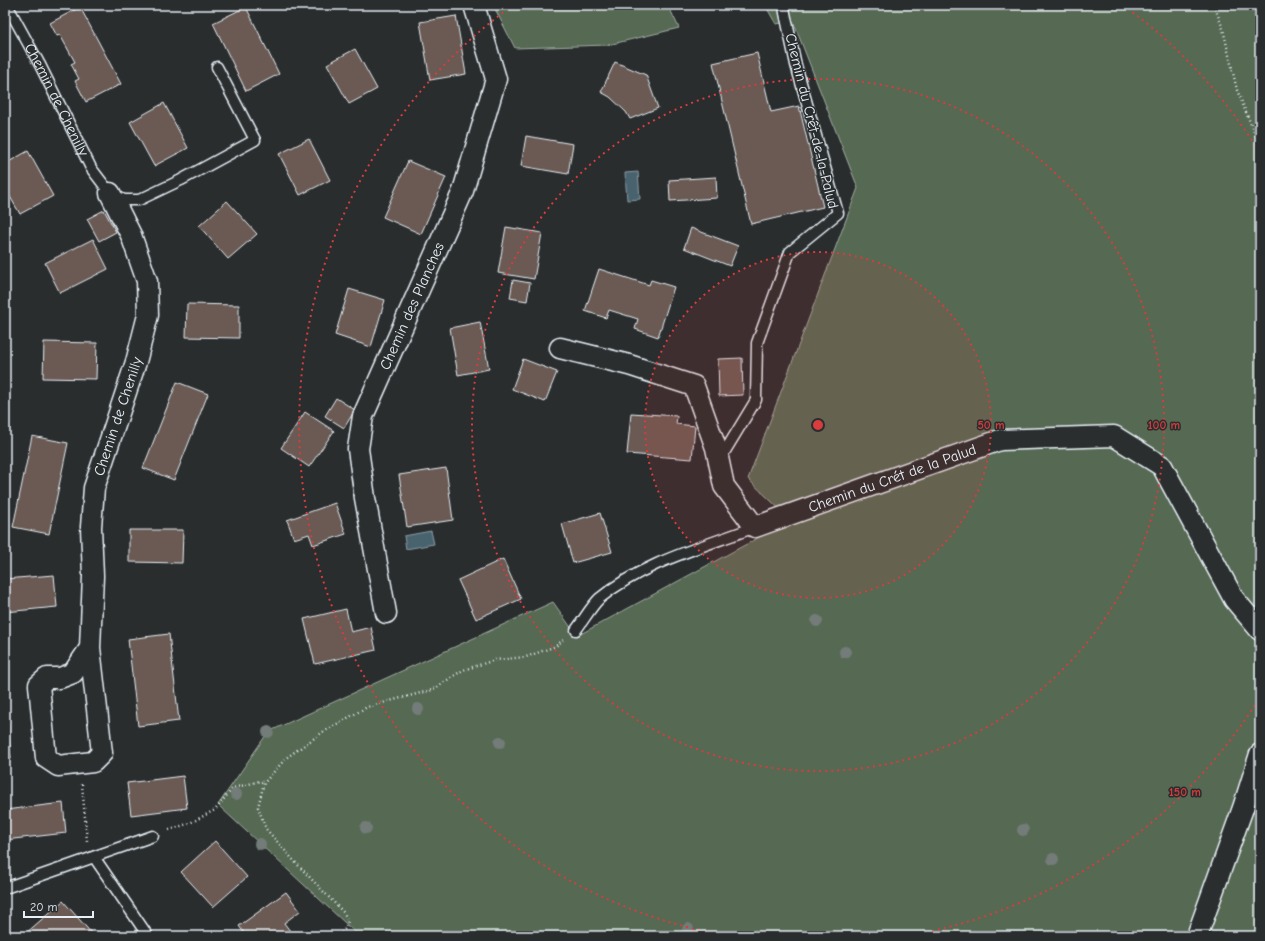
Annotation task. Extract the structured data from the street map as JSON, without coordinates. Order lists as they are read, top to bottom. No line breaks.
{"streets":{"street":["Chemin de Chenilly","Chemin des Planches","Chemin du Crét de la Palud"],"lane":["Chemin du Crêt-de-la-Palud"]},"scale_bar":"20 m","rings":["50 m","100 m","150 m"]}
